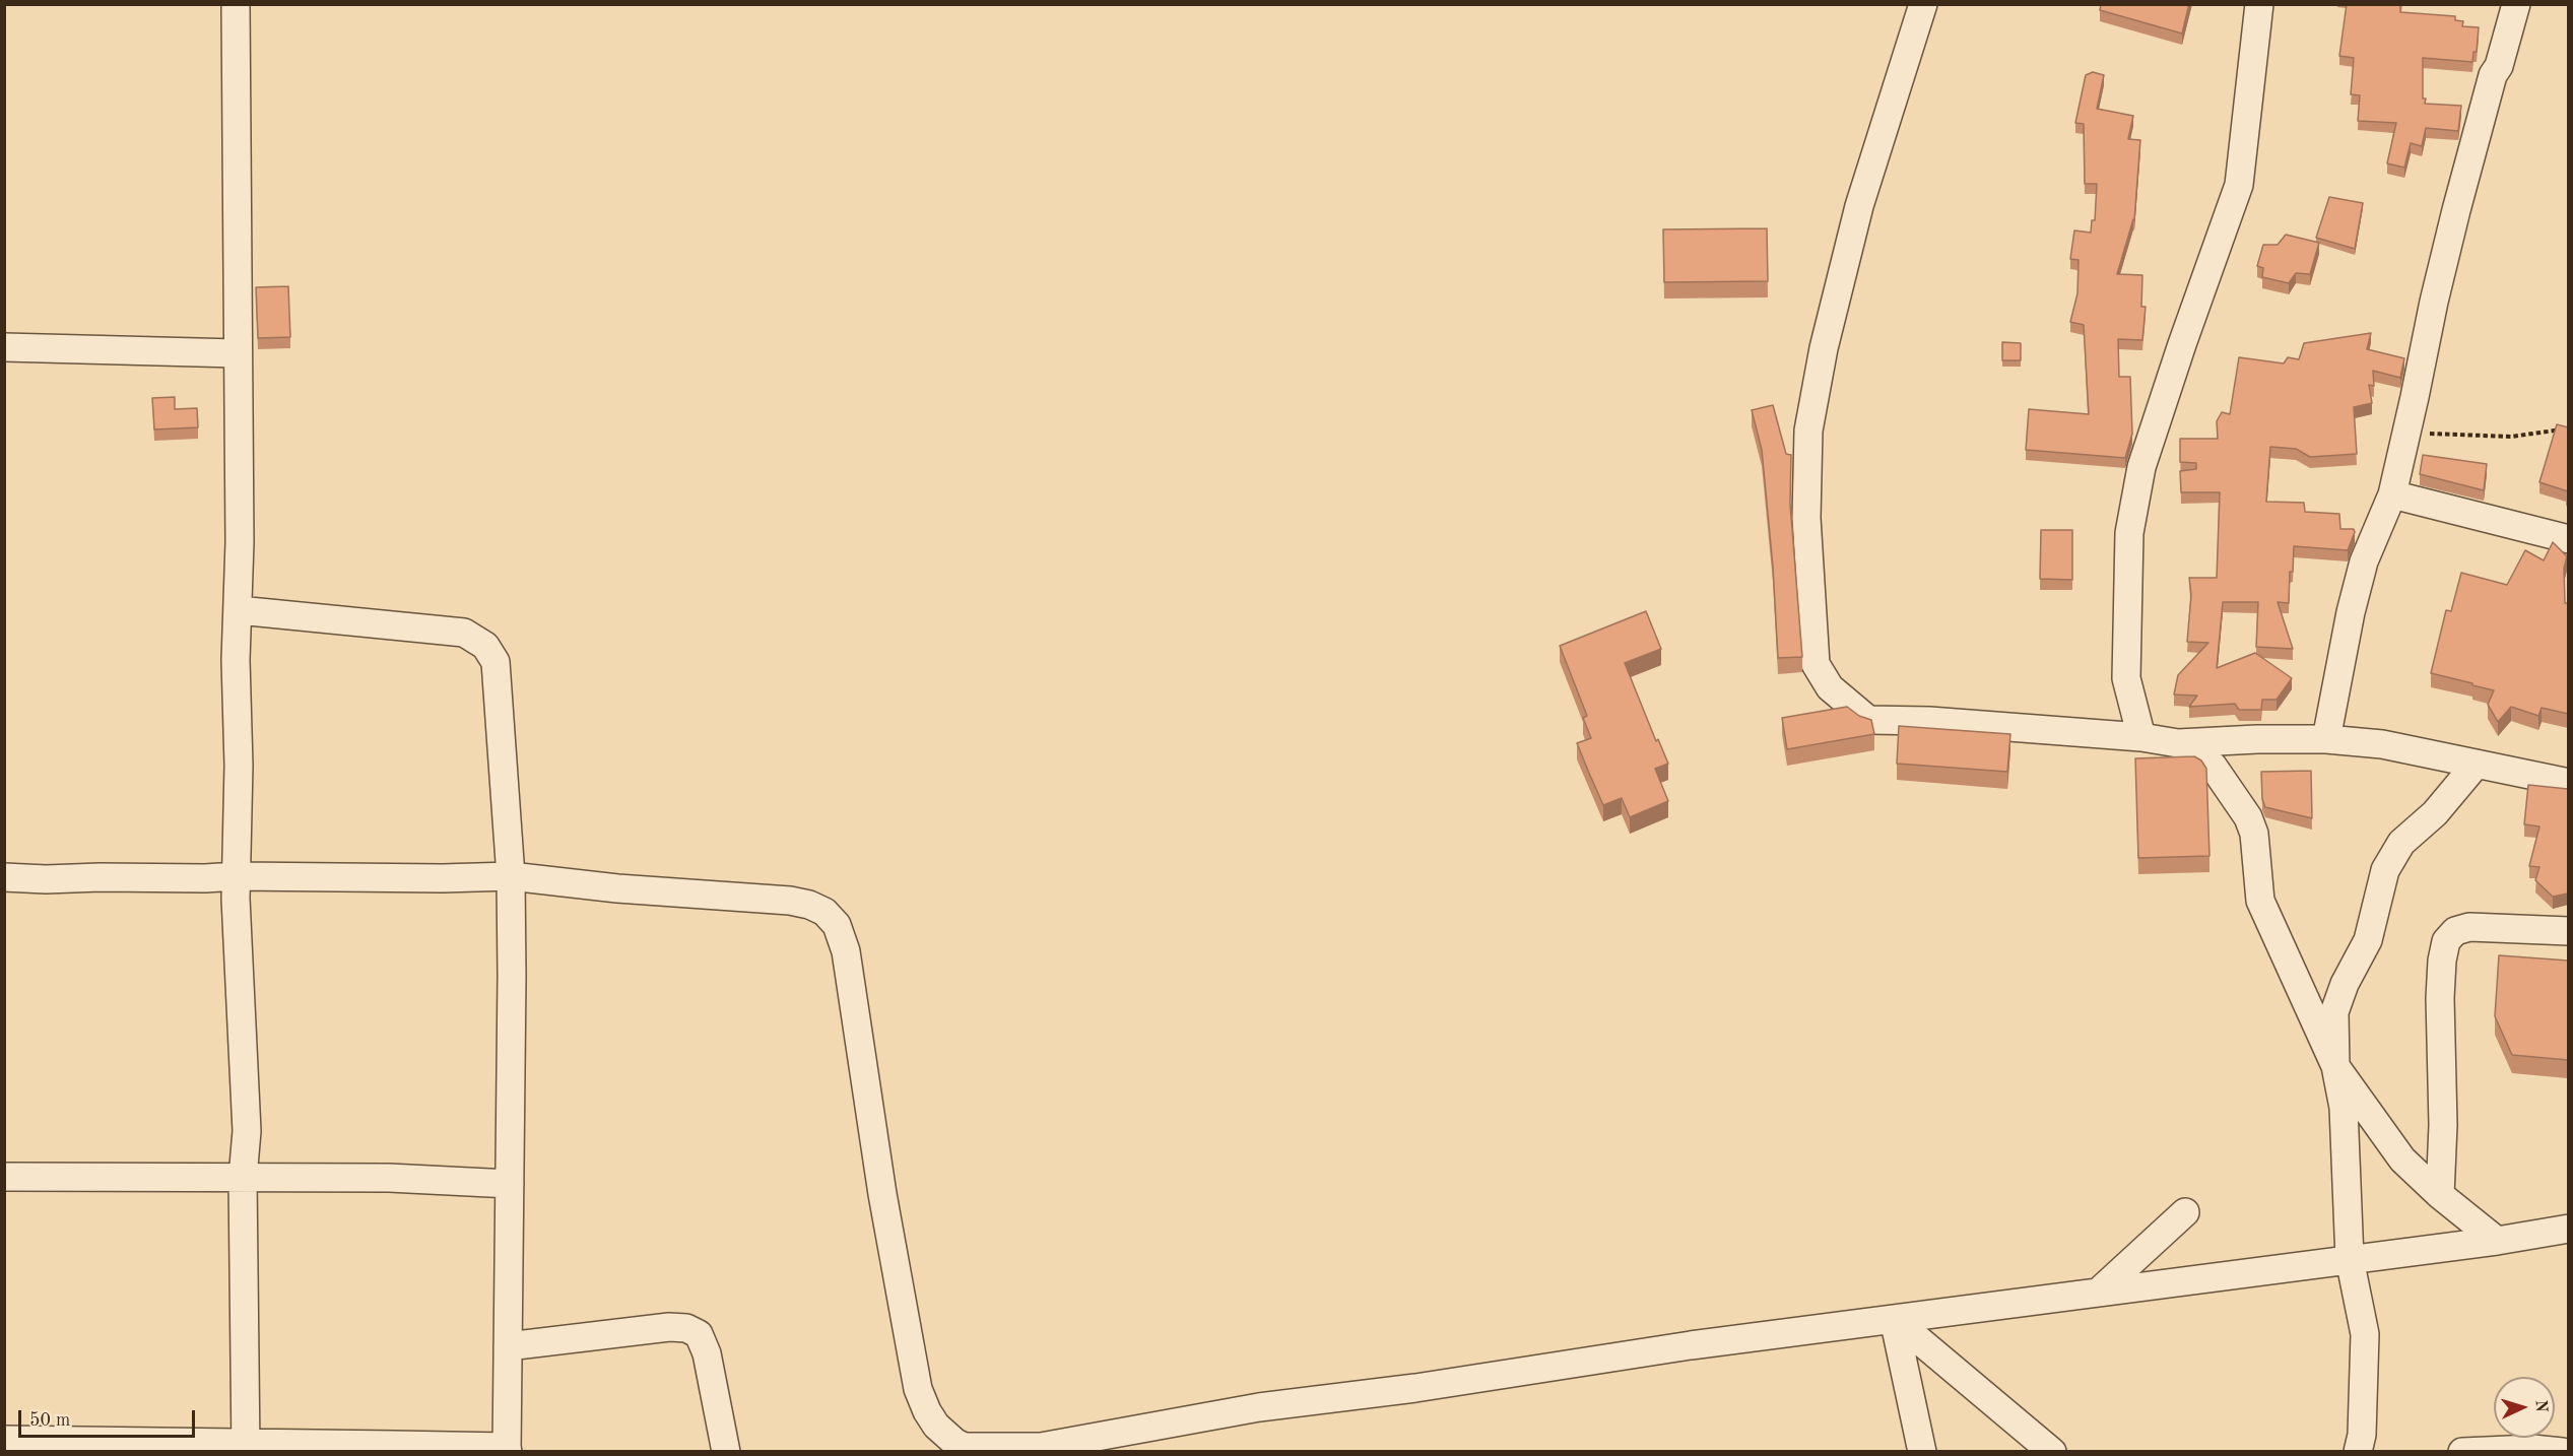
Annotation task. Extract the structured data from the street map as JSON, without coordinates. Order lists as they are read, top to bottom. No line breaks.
{"scale_bar":"50 m","north":"right"}
